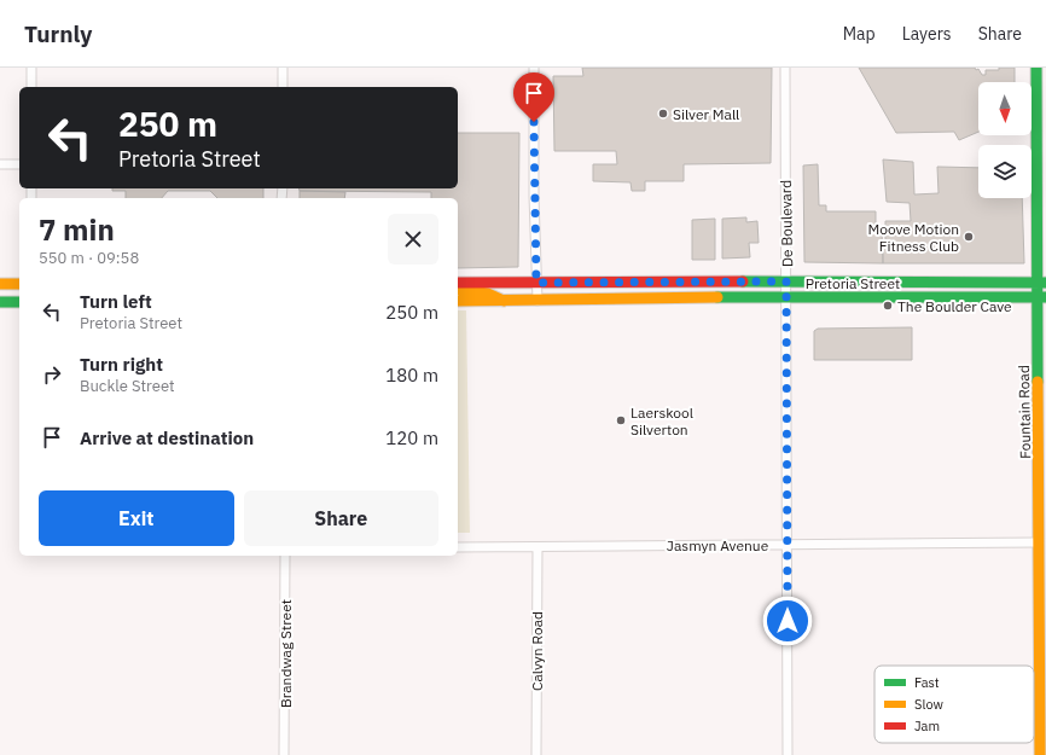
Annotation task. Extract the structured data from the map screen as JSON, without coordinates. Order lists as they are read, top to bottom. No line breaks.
{"streets":{"main road":["Pretoria Street","Fountain Road"],"street":["De Boulevard","Jasmyn Avenue","Calvyn Road","Brandwag Street"]},"crossings":[["De Boulevard","Pretoria Street"],["De Boulevard","Jasmyn Avenue"],["Pretoria Street","Fountain Road"],["Fountain Road","Jasmyn Avenue"],["Jasmyn Avenue","Calvyn Road"]],"places":["Silver Mall","Moove Motion Fitness Club","The Boulder Cave","Laerskool Silverton"],"legend":["Fast","Slow","Jam"],"north":"bottom","page":{"header":"Turnly","nav":["Map","Layers","Share"],"turn":["250 m","Pretoria Street"],"heading":["7 min","550 m · 09:58"],"list":[{"name":"Turn left","note":"Pretoria Street","value":"250 m"},{"name":"Turn right","note":"Buckle Street","value":"180 m"},{"name":"Arrive at destination","value":"120 m"}],"buttons":["Exit","Share"]}}
